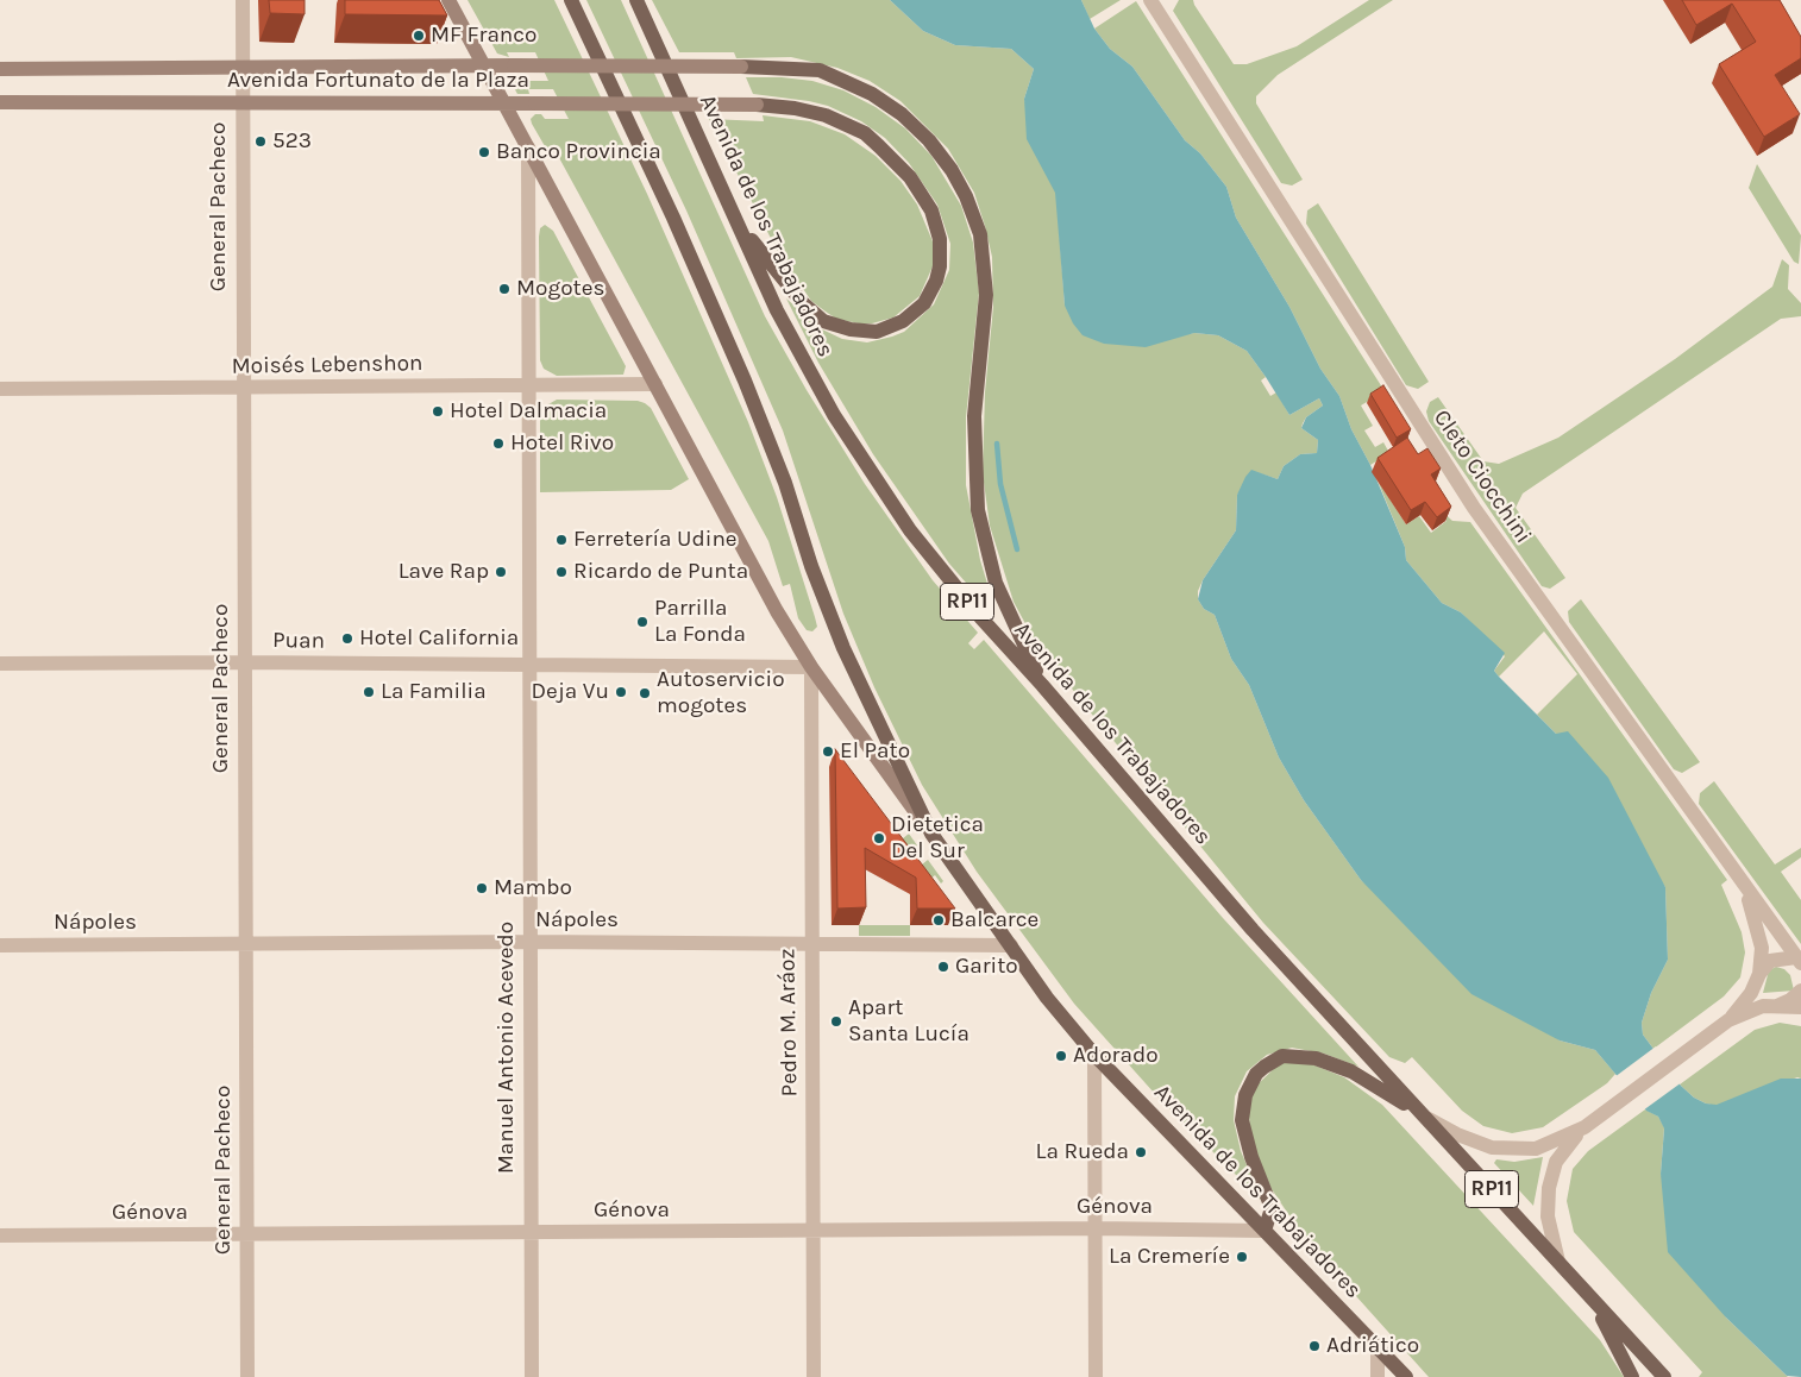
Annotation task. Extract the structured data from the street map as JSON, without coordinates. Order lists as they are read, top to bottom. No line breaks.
{"streets":{"main road":["Avenida Fortunato de la Plaza","Avenida de los Trabajadores","RP11"],"street":["General Pacheco","Moisés Lebenshon","Cleto Ciocchini","Puan","Nápoles","Pedro M. Aráoz","Manuel Antonio Acevedo","Génova"]},"crossings":[["Avenida Fortunato de la Plaza","General Pacheco"],["Avenida Fortunato de la Plaza","Avenida de los Trabajadores"],["General Pacheco","Moisés Lebenshon"],["General Pacheco","Puan"],["General Pacheco","Nápoles"],["General Pacheco","Génova"],["Avenida de los Trabajadores","Moisés Lebenshon"],["Avenida de los Trabajadores","Puan"],["Avenida de los Trabajadores","Nápoles"],["Avenida de los Trabajadores","Pedro M. Aráoz"],["Avenida de los Trabajadores","Manuel Antonio Acevedo"],["Avenida de los Trabajadores","Génova"],["Moisés Lebenshon","Manuel Antonio Acevedo"],["Puan","Pedro M. Aráoz"],["Puan","Manuel Antonio Acevedo"],["Nápoles","Pedro M. Aráoz"],["Nápoles","Manuel Antonio Acevedo"],["Pedro M. Aráoz","Génova"],["Manuel Antonio Acevedo","Génova"]],"places":["MF Franco","523","Banco Provincia","Mogotes","Hotel Dalmacia","Hotel Rivo","Ferretería Udine","Lave Rap","Ricardo de Punta","Parrilla La Fonda","Hotel California","La Familia","Deja Vu","Autoservicio mogotes","El Pato","Dietetica Del Sur","Mambo","Balcarce","Garito","Apart Santa Lucía","Adorado","La Rueda","La Cremeríe","Adriático"]}
